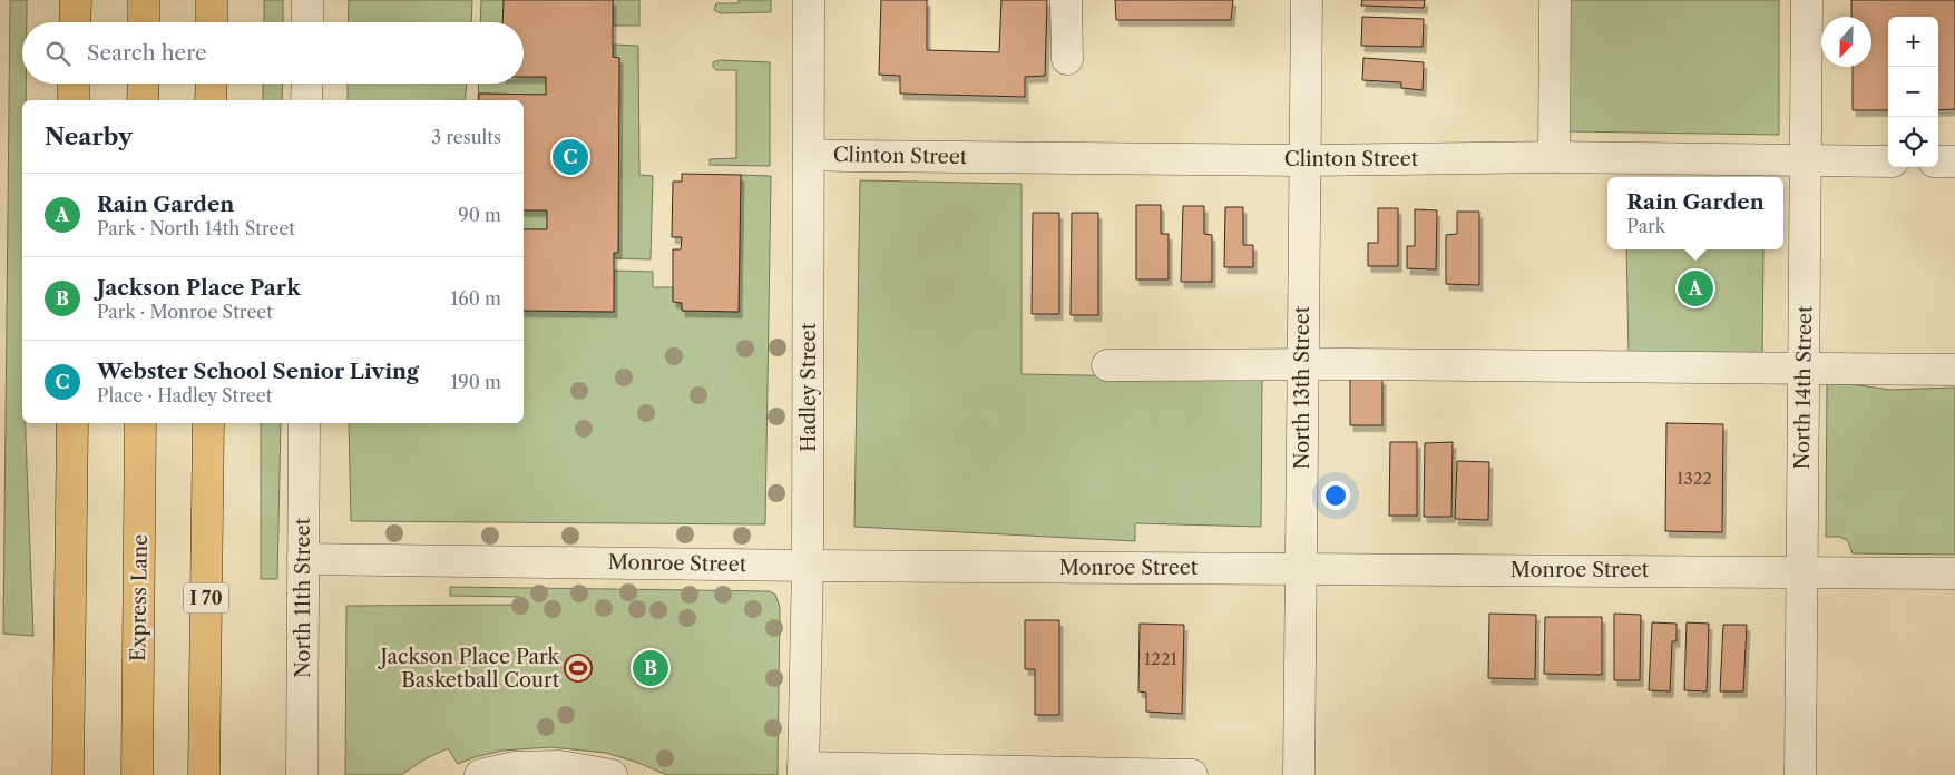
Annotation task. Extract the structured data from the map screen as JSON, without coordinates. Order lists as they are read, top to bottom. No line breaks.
{"streets":{"highway":["Express Lane","I 70"],"street":["Clinton Street","Hadley Street","North 13th Street","North 14th Street","Monroe Street","North 11th Street"]},"crossings":[["Clinton Street","Hadley Street"],["Clinton Street","North 13th Street"],["Clinton Street","North 14th Street"],["Hadley Street","Monroe Street"],["North 13th Street","Monroe Street"],["North 14th Street","Monroe Street"],["Monroe Street","North 11th Street"]],"places":{"sports":["Jackson Place Park Basketball Court"]},"house_numbers":["1322","1221"],"north":"bottom","page":{"map_buttons":["+","−"],"search":"Search here","heading":["Nearby","3 results"],"pins":["C","A","B"],"list":[{"mark":"A","name":"Rain Garden","note":"Park · North 14th Street","value":"90 m"},{"mark":"B","name":"Jackson Place Park","note":"Park · Monroe Street","value":"160 m"},{"mark":"C","name":"Webster School Senior Living","note":"Place · Hadley Street","value":"190 m"}],"popup":["Rain Garden","Park"]}}
